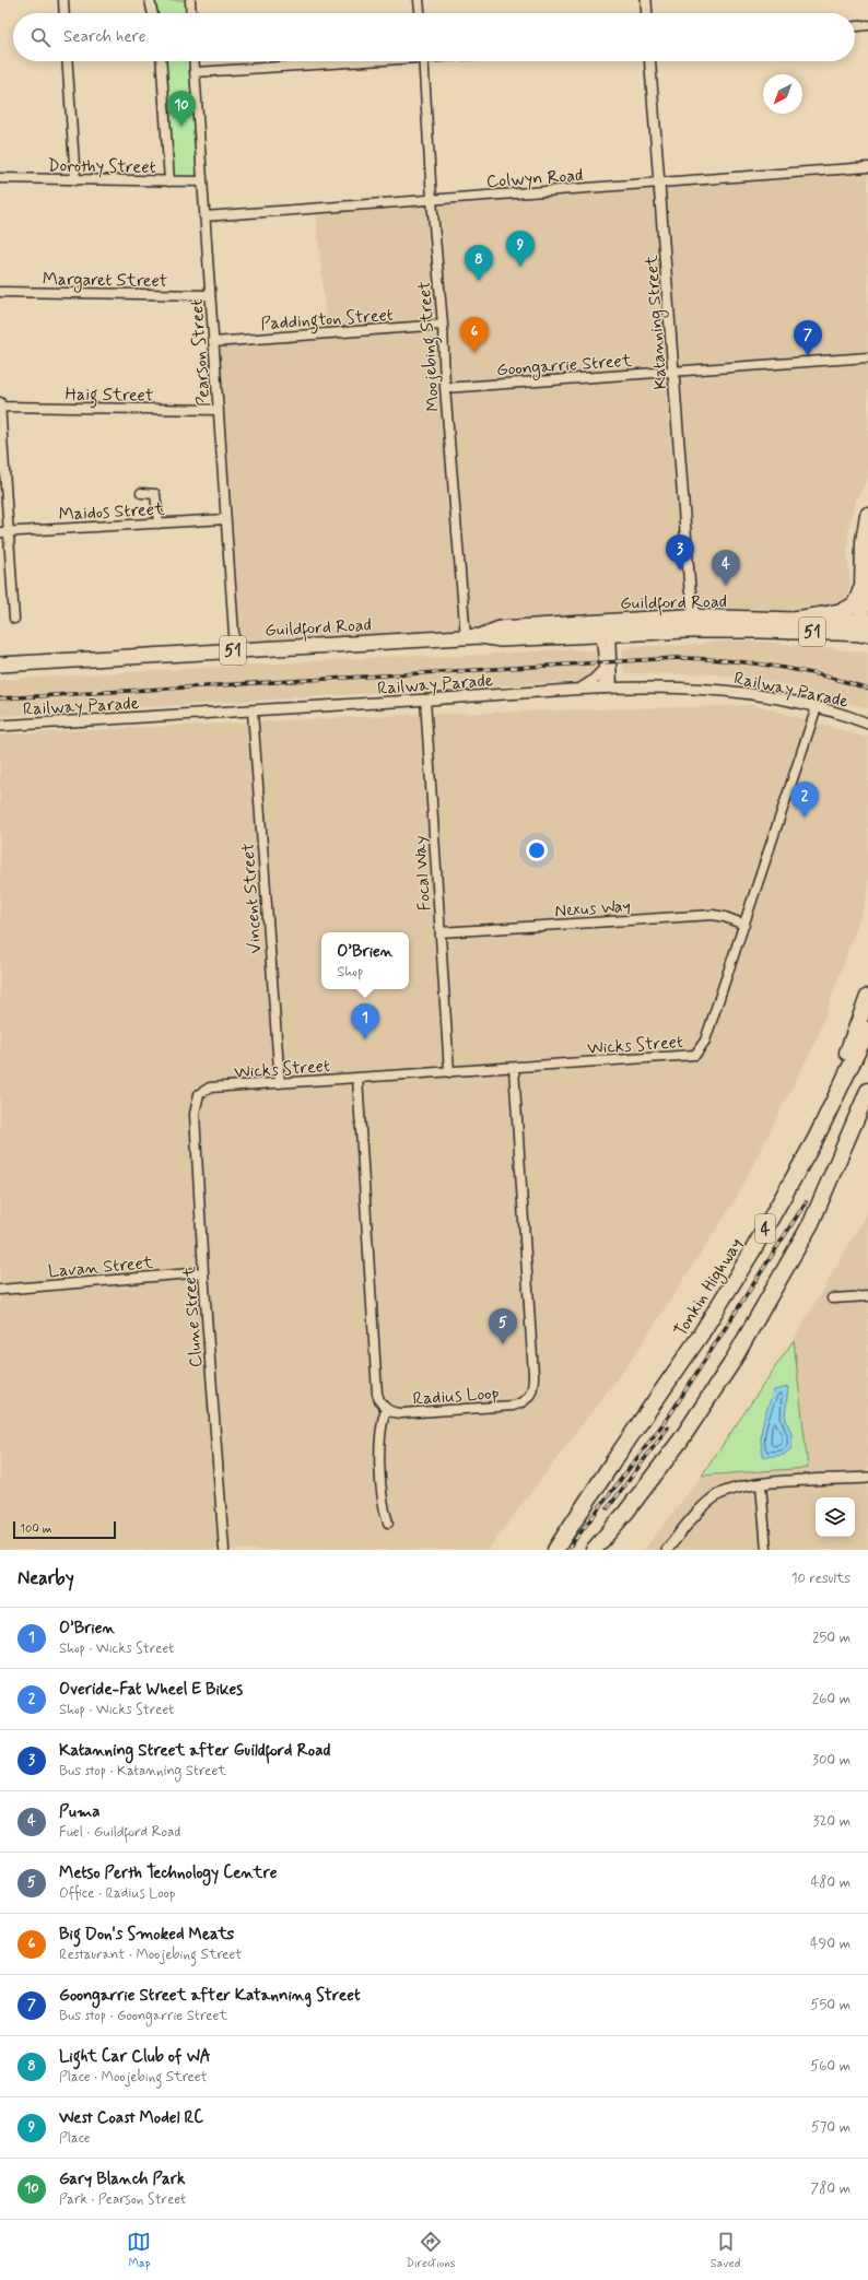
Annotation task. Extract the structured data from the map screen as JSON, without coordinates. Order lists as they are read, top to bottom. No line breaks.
{"streets":{"highway":["Guildford Road","51","4","Tonkin Highway"],"street":["Dorothy Street","Colwyn Road","Margaret Street","Paddington Street","Katanning Street","Moojebing Street","Pearson Street","Goongarrie Street","Haig Street","Maidos Street","Railway Parade","Focal Way","Vincent Street","Nexus Way","Wicks Street","Lavan Street","Clune Street","Radius Loop"]},"crossings":[["Dorothy Street","Pearson Street"],["Colwyn Road","Katanning Street"],["Colwyn Road","Moojebing Street"],["Colwyn Road","Pearson Street"],["Margaret Street","Pearson Street"],["Paddington Street","Moojebing Street"],["Paddington Street","Pearson Street"],["Katanning Street","Goongarrie Street"],["Katanning Street","Guildford Road"],["Moojebing Street","Goongarrie Street"],["Moojebing Street","Guildford Road"],["Pearson Street","Haig Street"],["Pearson Street","Maidos Street"],["Pearson Street","Guildford Road"],["Railway Parade","Focal Way"],["Railway Parade","Vincent Street"],["Railway Parade","Wicks Street"],["Focal Way","Nexus Way"],["Focal Way","Wicks Street"],["Vincent Street","Wicks Street"],["Nexus Way","Wicks Street"],["Wicks Street","Clune Street"],["Wicks Street","Radius Loop"],["Lavan Street","Clune Street"]],"scale_bar":"100 m","north":"bottom left","page":{"search":"Search here","pins":["10","9","8","6","7","3","4","2","1","5"],"popup":["O’Brien","Shop"],"scale":"100 m","heading":["Nearby","10 results"],"list":[{"mark":"1","name":"O’Brien","note":"Shop · Wicks Street","value":"250 m"},{"mark":"2","name":"Overide-Fat Wheel E Bikes","note":"Shop · Wicks Street","value":"260 m"},{"mark":"3","name":"Katanning Street after Guildford Road","note":"Bus stop · Katanning Street","value":"300 m"},{"mark":"4","name":"Puma","note":"Fuel · Guildford Road","value":"320 m"},{"mark":"5","name":"Metso Perth Technology Centre","note":"Office · Radius Loop","value":"480 m"},{"mark":"6","name":"Big Don's Smoked Meats","note":"Restaurant · Moojebing Street","value":"490 m"},{"mark":"7","name":"Goongarrie Street after Katanning Street","note":"Bus stop · Goongarrie Street","value":"550 m"},{"mark":"8","name":"Light Car Club of WA","note":"Place · Moojebing Street","value":"560 m"},{"mark":"9","name":"West Coast Model RC","note":"Place","value":"570 m"},{"mark":"10","name":"Gary Blanch Park","note":"Park · Pearson Street","value":"780 m"}],"nav":["Map","Directions","Saved"]}}
